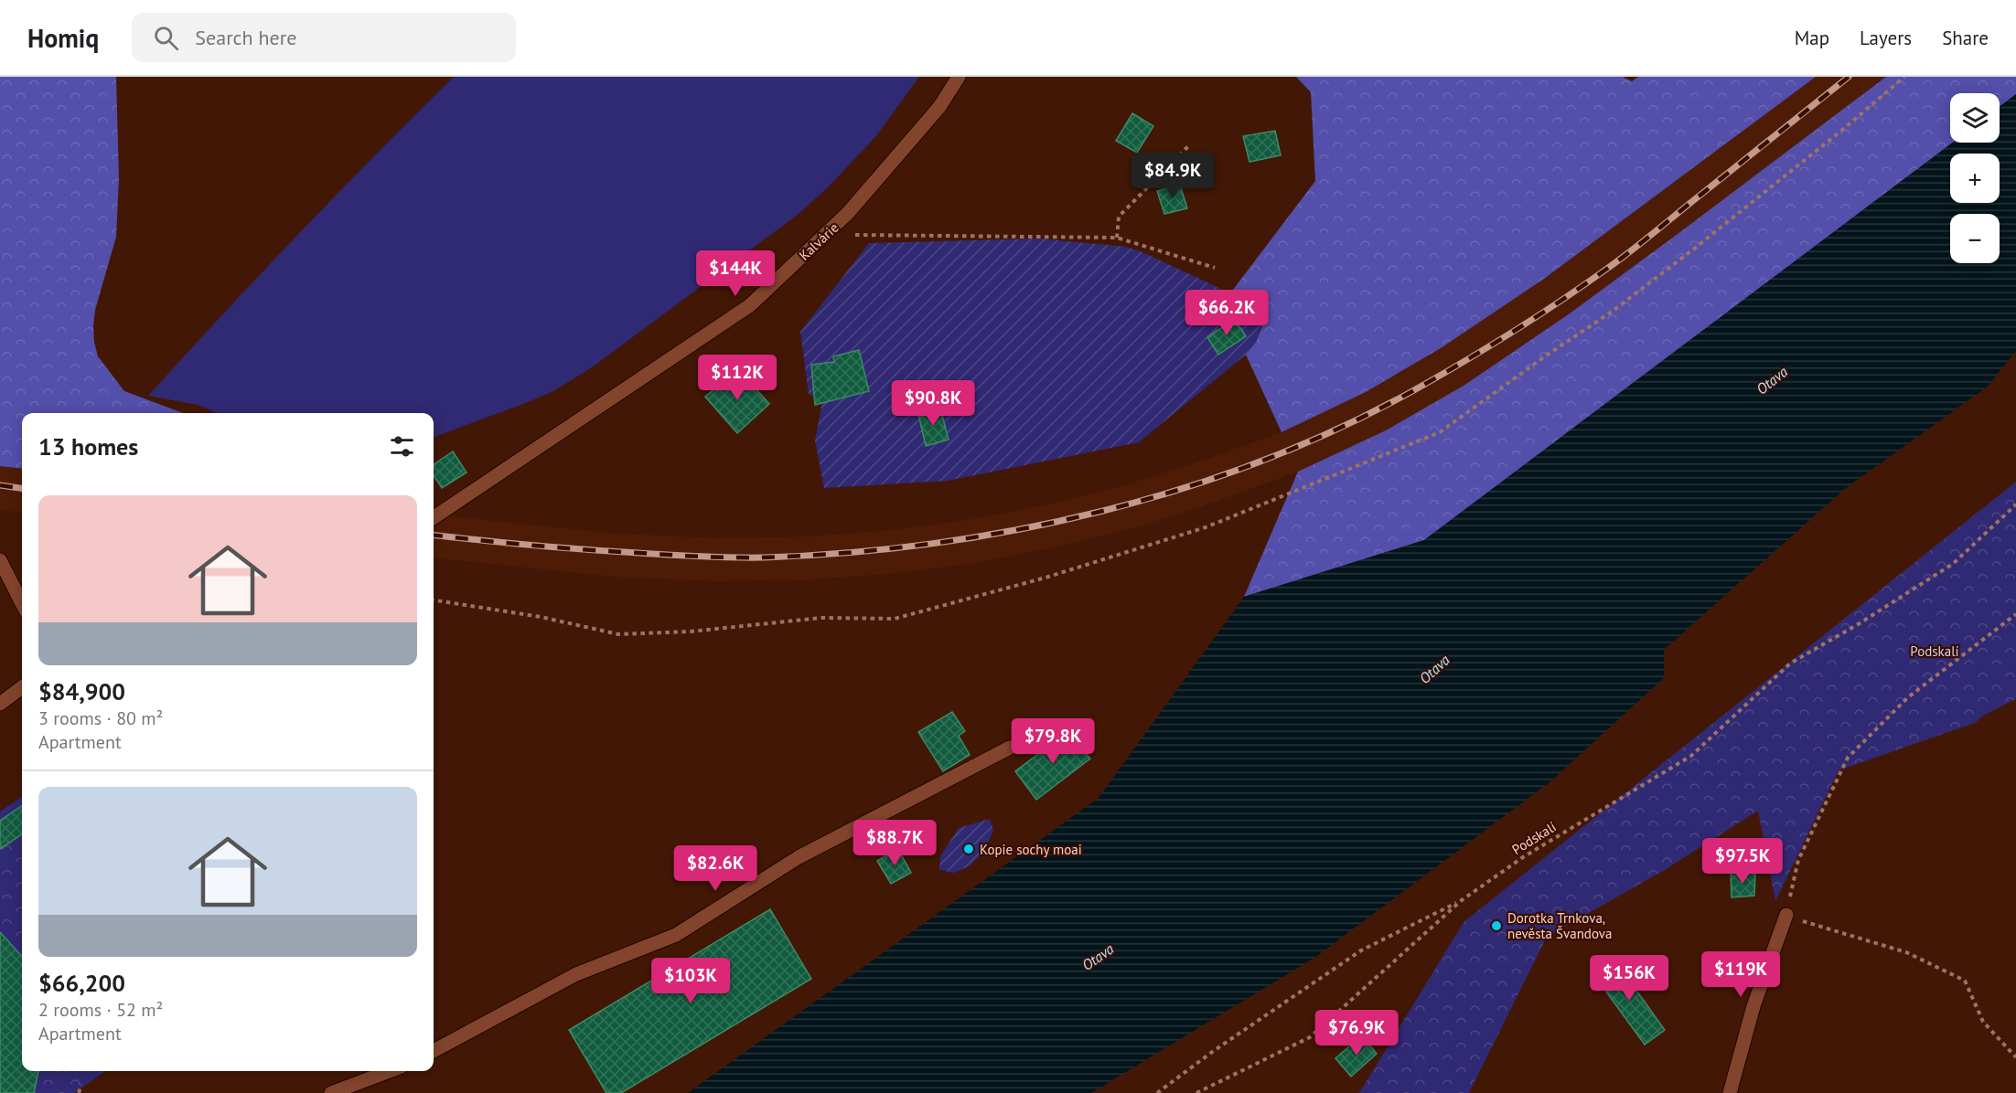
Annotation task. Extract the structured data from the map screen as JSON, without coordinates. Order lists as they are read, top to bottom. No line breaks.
{"streets":{"street":["Kalvárie"],"path":["Podskalí"]},"water":["Otava"],"parks":["Podskalí"],"places":["Kopie sochy moai","Dorotka Trnkova, nevěsta Švandova"],"page":{"header":"Homiq","search":"Search here","nav":["Map","Layers","Share"],"map_buttons":["+","−"],"price":["$84.9K","$144K","$66.2K","$112K","$90.8K","$79.8K","$88.7K","$97.5K","$82.6K","$119K","$156K","$103K","$76.9K"],"heading":"13 homes","list":[{"name":"$84,900","note":"3 rooms · 80 m² · Apartment"},{"name":"$66,200","note":"2 rooms · 52 m² · Apartment"}]}}
